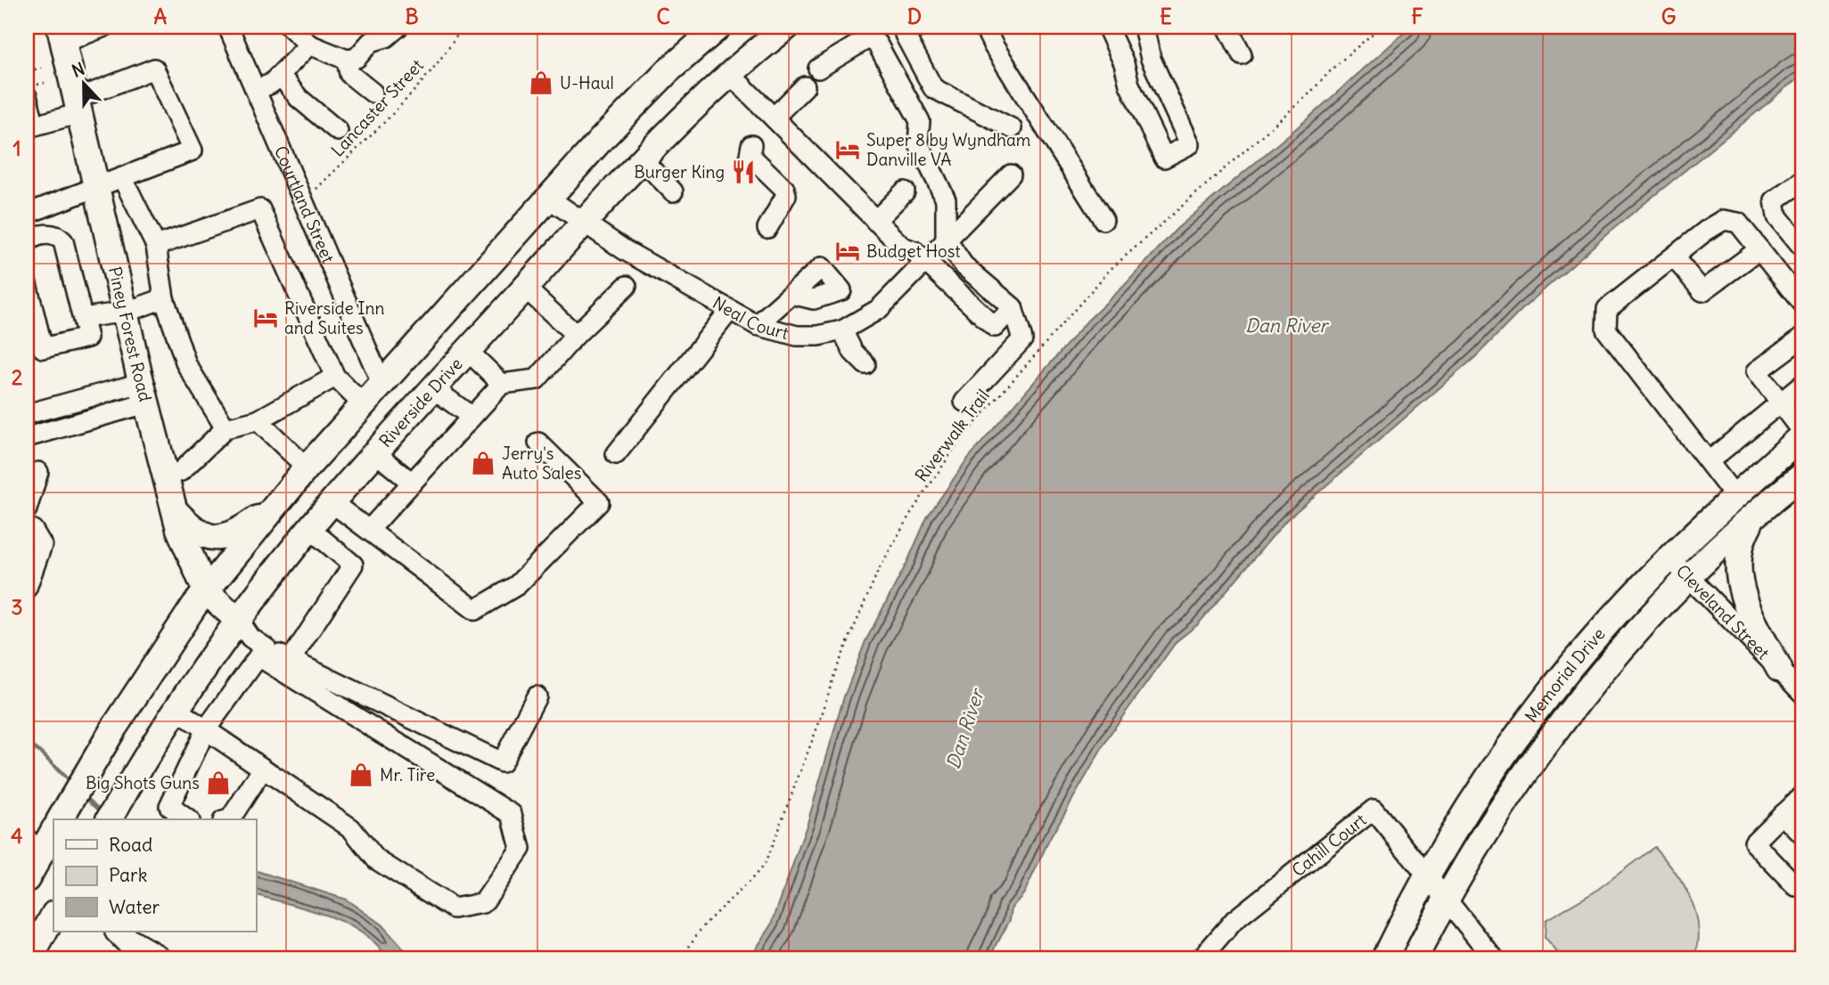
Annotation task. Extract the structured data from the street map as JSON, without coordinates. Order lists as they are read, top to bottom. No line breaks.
{"streets":{"main road":["Piney Forest Road","Riverside Drive","Memorial Drive"],"street":["Courtland Street","Neal Court","Cleveland Street","Cahill Court"],"path":["Lancaster Street","Riverwalk Trail"]},"crossings":[["Lancaster Street","Courtland Street"],["Neal Court","Riverside Drive"],["Piney Forest Road","Riverside Drive"],["Cleveland Street","Memorial Drive"],["Memorial Drive","Cahill Court"]],"water":["Dan River"],"places":{"shop":["U-Haul","Jerry's Auto Sales","Mr. Tire","Big Shots Guns"],"hotel":["Super 8 by Wyndham Danville VA","Budget Host","Riverside Inn and Suites"],"restaurant":["Burger King"]},"legend":["Road","Park","Water"],"north":"top","grid":{"columns":["A","B","C","D","E","F","G"],"rows":["1","2","3","4"]}}
